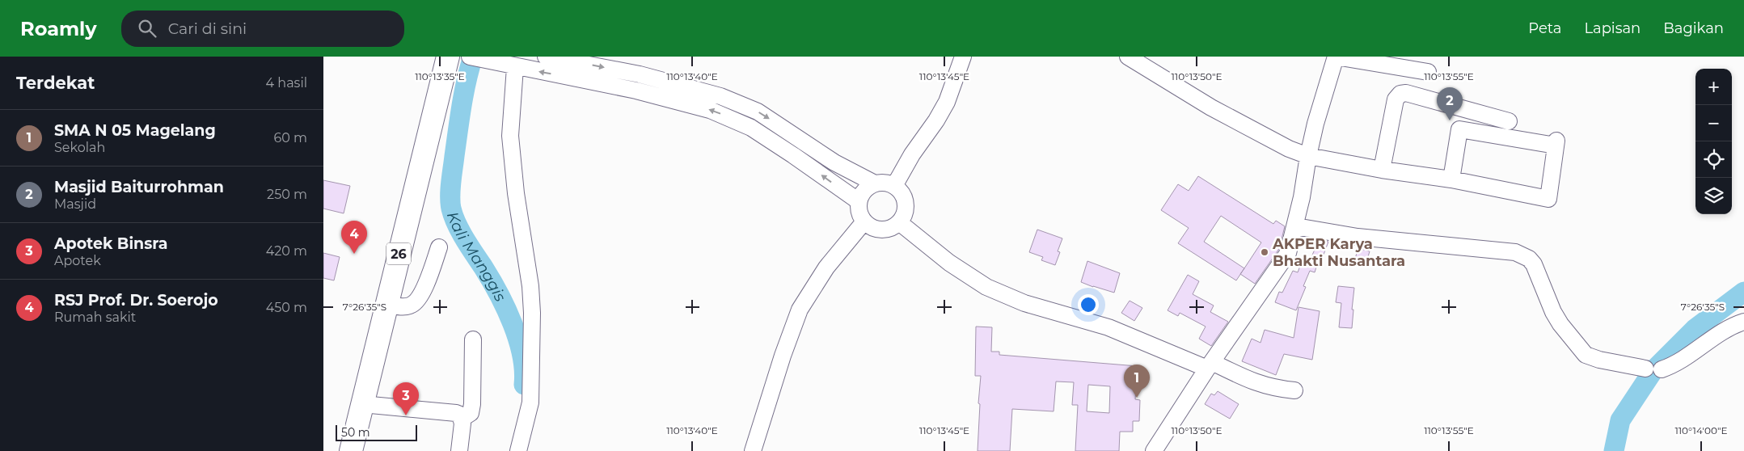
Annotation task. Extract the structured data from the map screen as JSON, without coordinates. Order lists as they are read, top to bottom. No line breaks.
{"streets":{"highway":["26"]},"water":["Kali Manggis"],"places":["AKPER Karya Bhakti Nusantara"],"scale_bar":"50 m","page":{"header":"Roamly","search":"Cari di sini","nav":["Peta","Lapisan","Bagikan"],"heading":["Terdekat","4 hasil"],"map_buttons":["+","−"],"pins":["2","4","1","3"],"list":[{"mark":"1","name":"SMA N 05 Magelang","note":"Sekolah","value":"60 m"},{"mark":"2","name":"Masjid Baiturrohman","note":"Masjid","value":"250 m"},{"mark":"3","name":"Apotek Binsra","note":"Apotek","value":"420 m"},{"mark":"4","name":"RSJ Prof. Dr. Soerojo","note":"Rumah sakit","value":"450 m"}],"scale":"50 m"},"coordinates":["110°13'35\"E","110°13'40\"E","110°13'45\"E","110°13'50\"E","110°13'55\"E","7°26'35\"S","110°14'00\"E"]}
